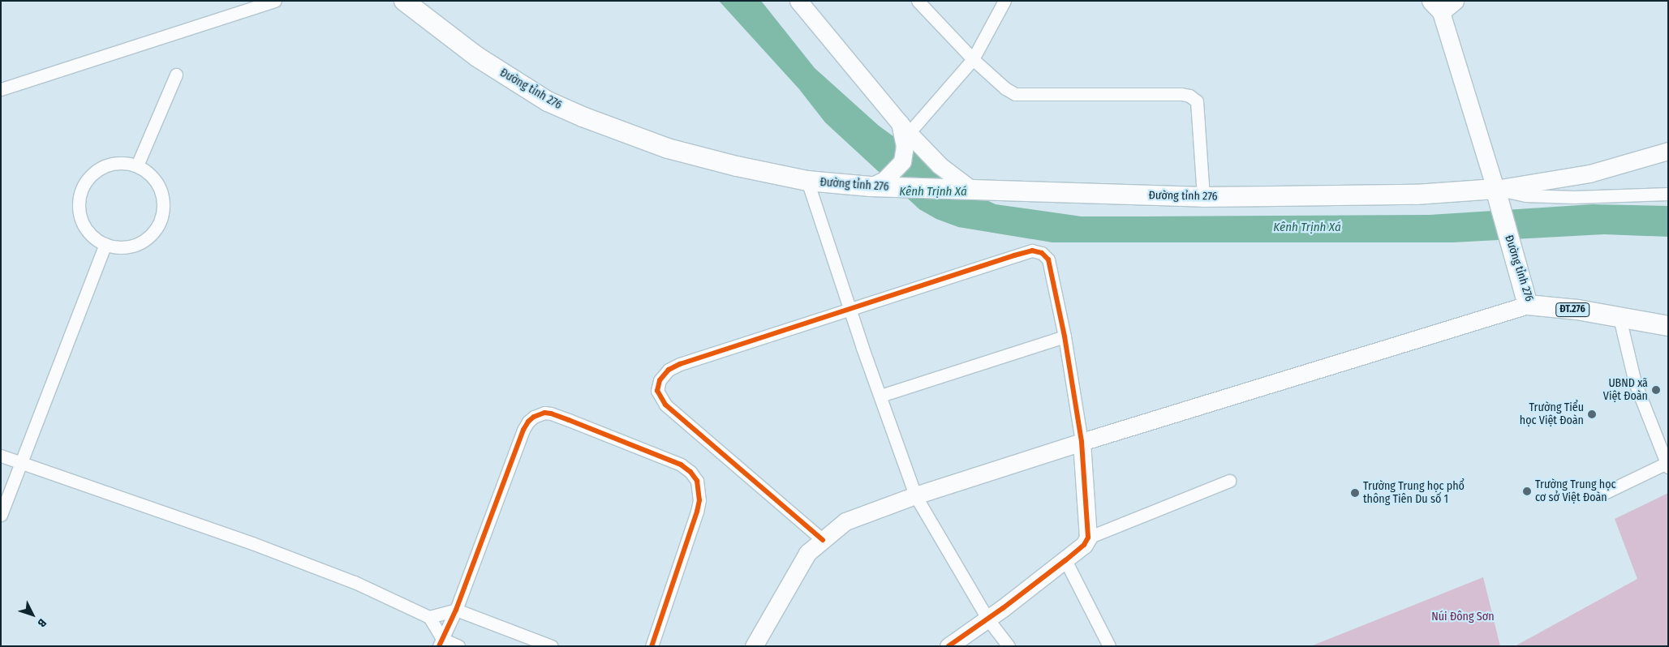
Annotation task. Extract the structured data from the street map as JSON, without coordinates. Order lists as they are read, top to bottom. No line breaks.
{"streets":{"main road":["Đường tỉnh 276","ĐT.276"]},"water":["Kênh Trịnh Xá"],"parks":["Núi Đông Sơn"],"places":["UBND xã Việt Đoàn","Trường Tiểu học Việt Đoàn","Trường Trung học cơ sở Việt Đoàn","Trường Trung học phổ thông Tiên Du số 1"],"north":"bottom right"}
